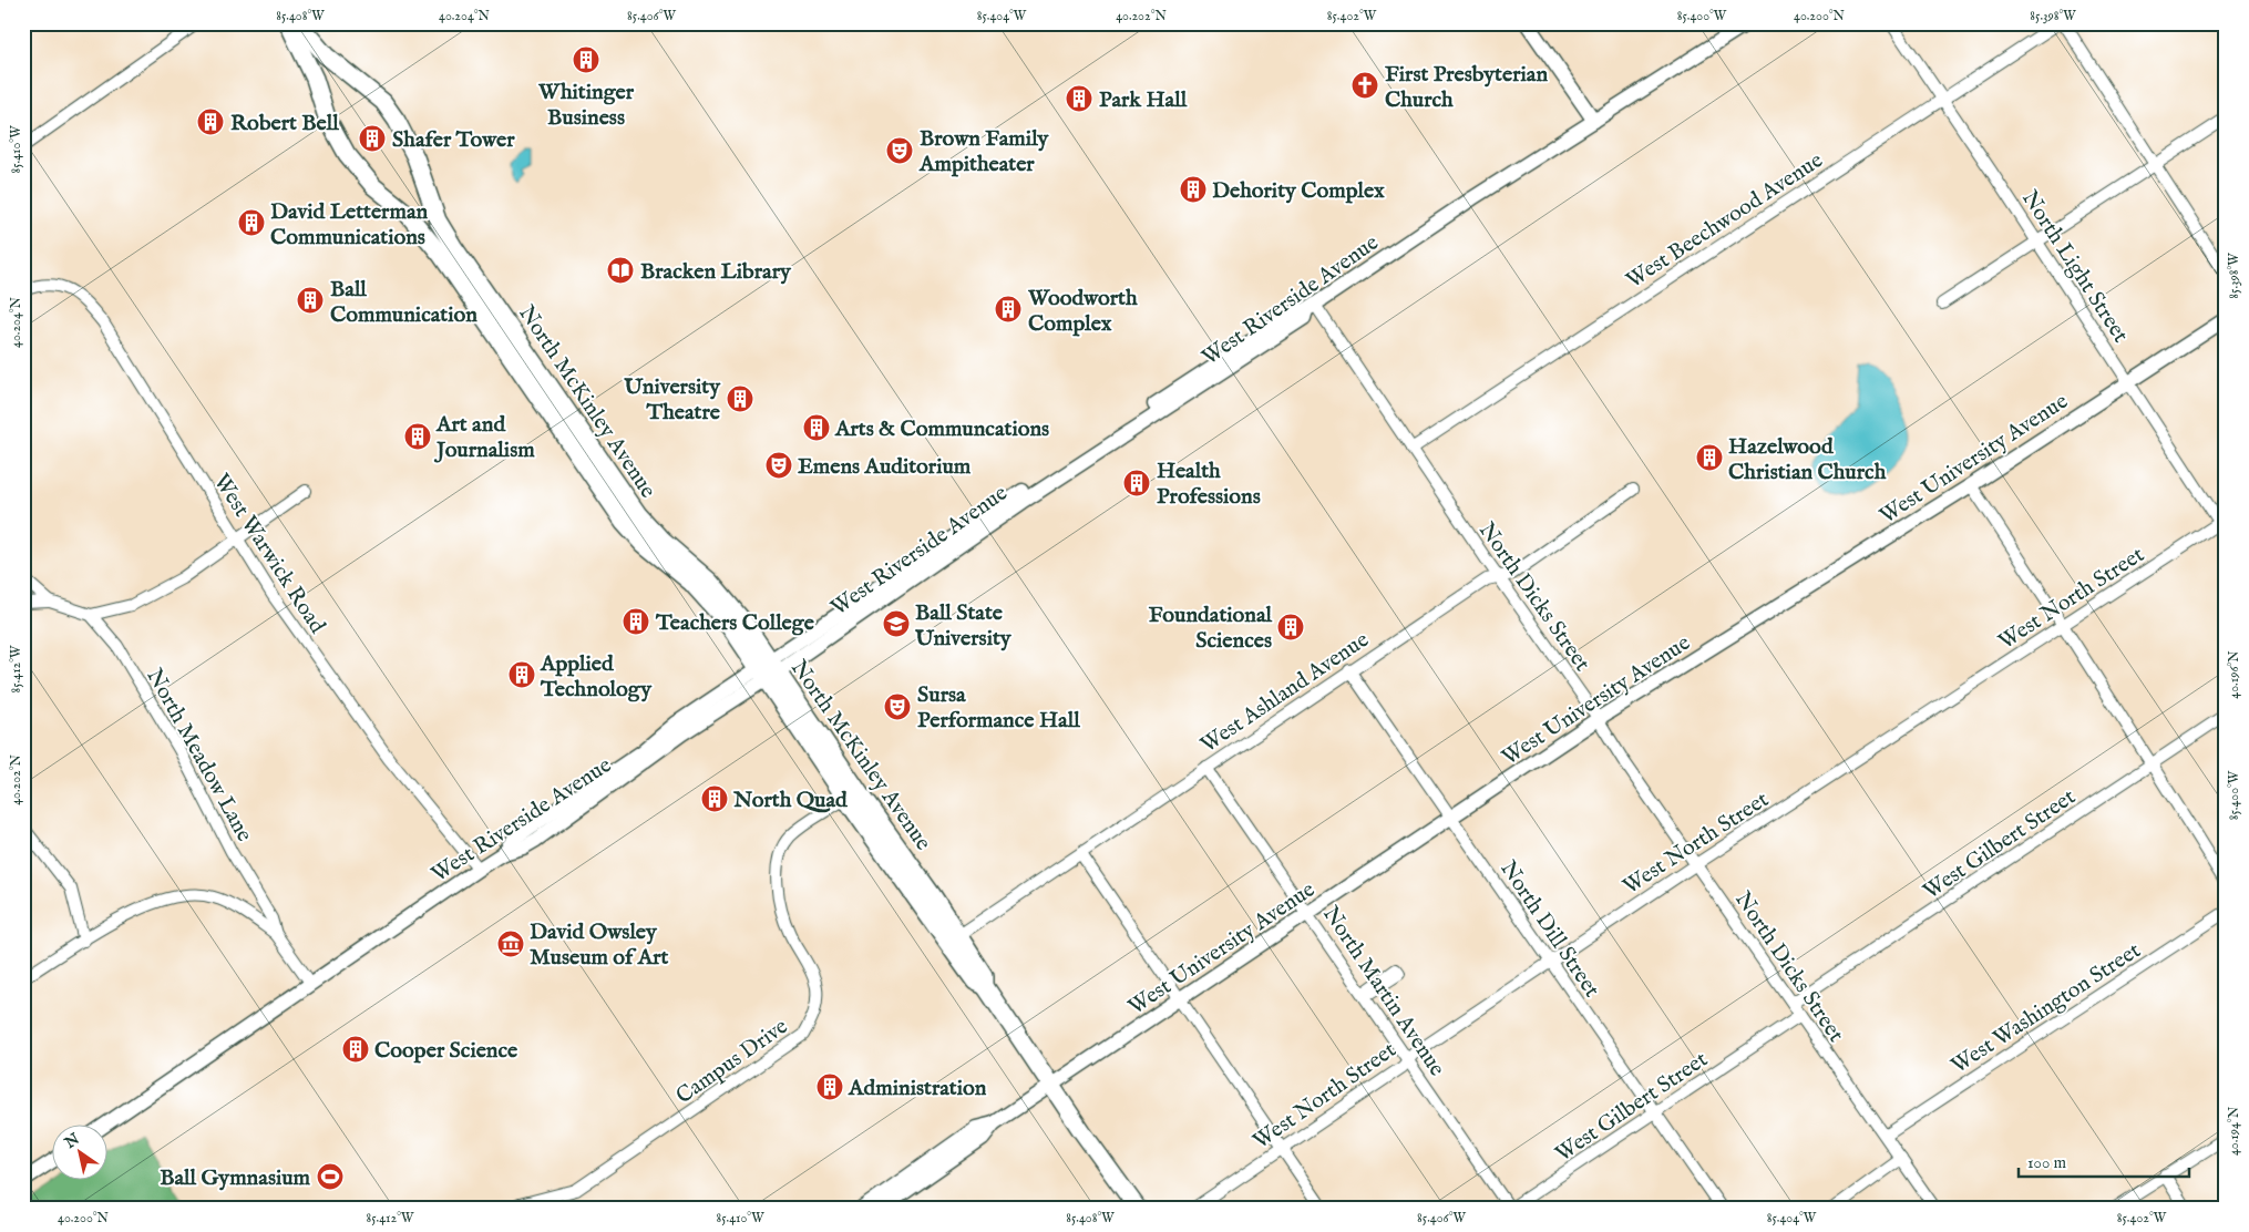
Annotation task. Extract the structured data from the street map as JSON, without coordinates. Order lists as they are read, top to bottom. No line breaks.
{"streets":{"main road":["North McKinley Avenue"],"street":["West Beechwood Avenue","North Light Street","West Riverside Avenue","West University Avenue","West Warwick Road","North Dicks Street","West North Street","West Ashland Avenue","North Meadow Lane","West Gilbert Street","North Dill Street","North Martin Avenue","West Washington Street","Campus Drive"]},"crossings":[["West Beechwood Avenue","North Light Street"],["West Beechwood Avenue","North Dicks Street"],["North Light Street","West University Avenue"],["North Light Street","West North Street"],["West Riverside Avenue","North McKinley Avenue"],["West Riverside Avenue","West Warwick Road"],["West Riverside Avenue","North Dicks Street"],["West Riverside Avenue","North Meadow Lane"],["North McKinley Avenue","West University Avenue"],["North McKinley Avenue","West Ashland Avenue"],["North McKinley Avenue","Campus Drive"],["West University Avenue","North Dicks Street"],["West University Avenue","North Dill Street"],["West University Avenue","North Martin Avenue"],["North Dicks Street","West North Street"],["North Dicks Street","West Ashland Avenue"],["North Dicks Street","West Gilbert Street"],["North Dicks Street","West Washington Street"],["West North Street","North Dill Street"],["West North Street","North Martin Avenue"],["West Ashland Avenue","North Dill Street"],["West Ashland Avenue","North Martin Avenue"],["West Gilbert Street","North Dill Street"],["West Gilbert Street","North Martin Avenue"]],"places":{"building":["Whitinger Business","Park Hall","Robert Bell","Shafer Tower","Dehority Complex","David Letterman Communications","Ball Communication","Woodworth Complex","University Theatre","Arts & Communcations","Art and Journalism","Hazelwood Christian Church","Health Professions","Teachers College","Foundational Sciences","Applied Technology","North Quad","Cooper Science","Administration"],"church":["First Presbyterian Church"],"theatre":["Brown Family Ampitheater","Emens Auditorium","Sursa Performance Hall"],"library":["Bracken Library"],"school or university":["Ball State University"],"museum":["David Owsley Museum of Art"],"sports":["Ball Gymnasium"]},"scale_bar":"100 m","north":"top left","coordinates":["85.408°W","40.204°N","85.406°W","85.404°W","40.202°N","85.402°W","85.400°W","40.200°N","85.398°W","85.410°W","85.412°W","40.196°N","40.194°N"]}
